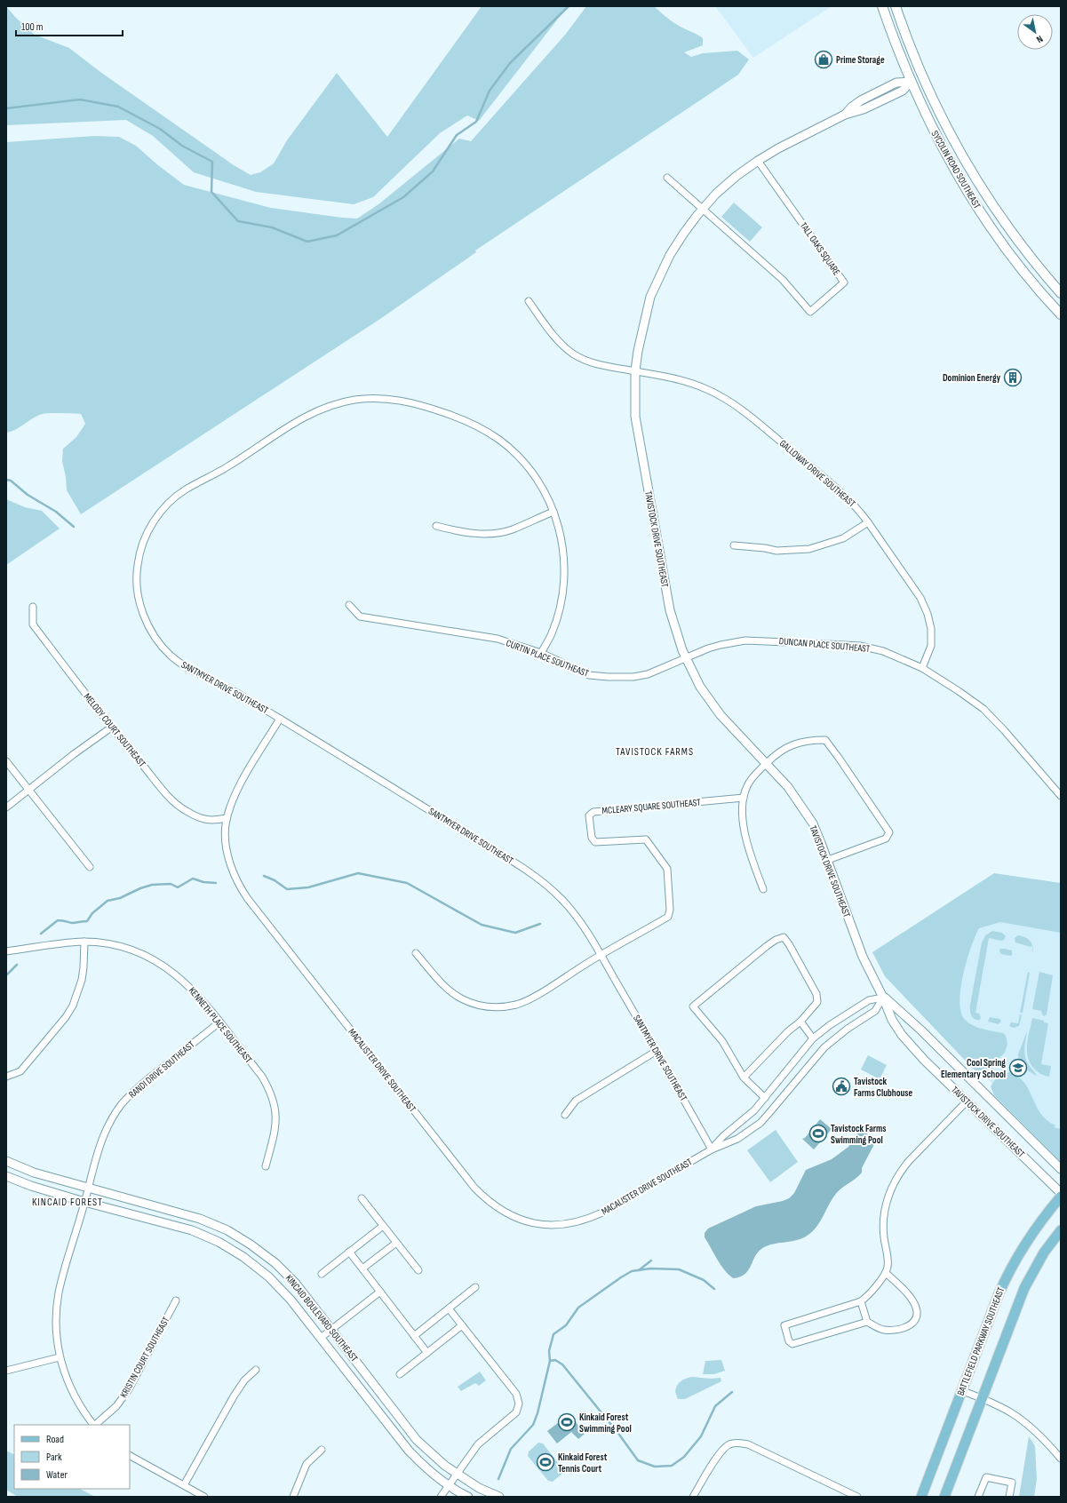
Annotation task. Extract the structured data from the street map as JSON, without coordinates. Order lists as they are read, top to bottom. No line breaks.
{"streets":{"main road":["SYCOLIN ROAD SOUTHEAST","BATTLEFIELD PARKWAY SOUTHEAST"],"street":["TALL OAKS SQUARE","GALLOWAY DRIVE SOUTHEAST","TAVISTOCK DRIVE SOUTHEAST","DUNCAN PLACE SOUTHEAST","CURTIN PLACE SOUTHEAST","SANTMYER DRIVE SOUTHEAST","MELODY COURT SOUTHEAST","MCLEARY SQUARE SOUTHEAST","KENNETH PLACE SOUTHEAST","RANDI DRIVE SOUTHEAST","MACALISTER DRIVE SOUTHEAST","KINCAID BOULEVARD SOUTHEAST","KRISTIN COURT SOUTHEAST"]},"crossings":[["SYCOLIN ROAD SOUTHEAST","TAVISTOCK DRIVE SOUTHEAST"],["TALL OAKS SQUARE","TAVISTOCK DRIVE SOUTHEAST"],["GALLOWAY DRIVE SOUTHEAST","TAVISTOCK DRIVE SOUTHEAST"],["GALLOWAY DRIVE SOUTHEAST","DUNCAN PLACE SOUTHEAST"],["TAVISTOCK DRIVE SOUTHEAST","DUNCAN PLACE SOUTHEAST"],["TAVISTOCK DRIVE SOUTHEAST","CURTIN PLACE SOUTHEAST"],["TAVISTOCK DRIVE SOUTHEAST","MACALISTER DRIVE SOUTHEAST"],["DUNCAN PLACE SOUTHEAST","CURTIN PLACE SOUTHEAST"],["CURTIN PLACE SOUTHEAST","SANTMYER DRIVE SOUTHEAST"],["SANTMYER DRIVE SOUTHEAST","MCLEARY SQUARE SOUTHEAST"],["SANTMYER DRIVE SOUTHEAST","MACALISTER DRIVE SOUTHEAST"],["MELODY COURT SOUTHEAST","MACALISTER DRIVE SOUTHEAST"],["KENNETH PLACE SOUTHEAST","RANDI DRIVE SOUTHEAST"],["RANDI DRIVE SOUTHEAST","KINCAID BOULEVARD SOUTHEAST"]],"districts":["TAVISTOCK FARMS","KINCAID FOREST"],"places":{"shop":["Prime Storage"],"building":["Dominion Energy"],"school or university":["Cool Spring Elementary School"],"public building":["Tavistock Farms Clubhouse"],"sports":["Tavistock Farms Swimming Pool","Kinkaid Forest Swimming Pool","Kinkaid Forest Tennis Court"]},"legend":["Road","Park","Water"],"scale_bar":"100 m","north":"bottom right"}
